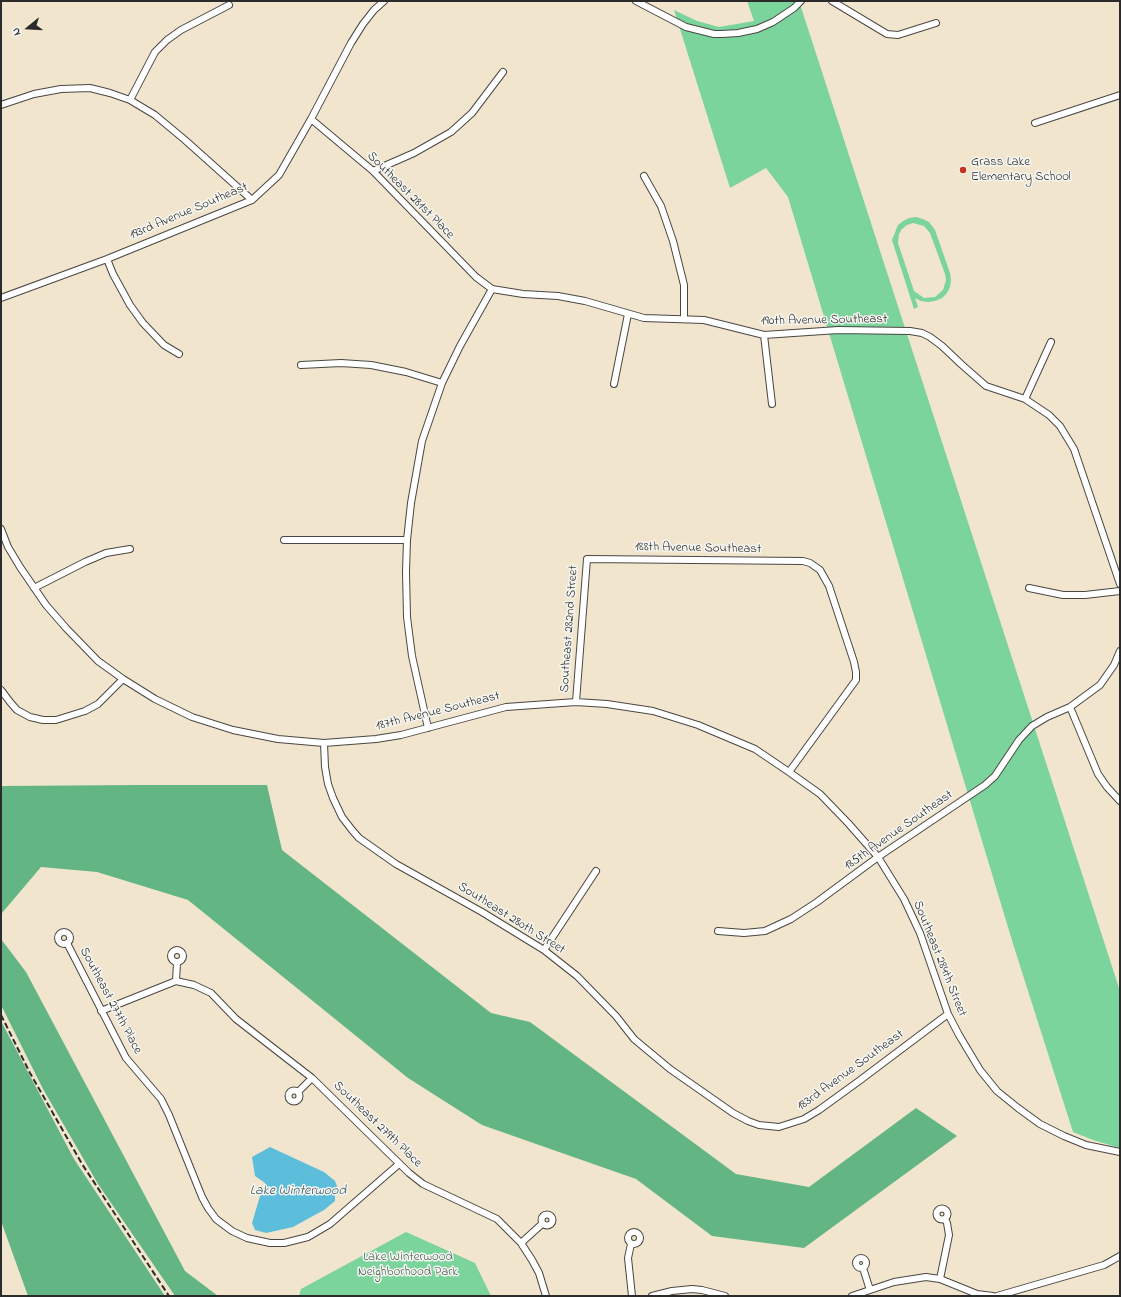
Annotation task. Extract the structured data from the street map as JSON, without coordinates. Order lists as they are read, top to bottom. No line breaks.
{"streets":{"street":["Southeast 281st Place","193rd Avenue Southeast","190th Avenue Southeast","188th Avenue Southeast","Southeast 282nd Street","187th Avenue Southeast","185th Avenue Southeast","Southeast 280th Street","Southeast 284th Street","Southeast 277th Place","183rd Avenue Southeast","Southeast 279th Place"]},"crossings":[["Southeast 281st Place","193rd Avenue Southeast"],["Southeast 281st Place","190th Avenue Southeast"],["188th Avenue Southeast","Southeast 282nd Street"],["188th Avenue Southeast","187th Avenue Southeast"],["188th Avenue Southeast","Southeast 284th Street"],["Southeast 282nd Street","187th Avenue Southeast"],["187th Avenue Southeast","Southeast 280th Street"],["187th Avenue Southeast","Southeast 284th Street"],["185th Avenue Southeast","Southeast 284th Street"],["Southeast 280th Street","183rd Avenue Southeast"],["Southeast 284th Street","183rd Avenue Southeast"],["Southeast 277th Place","Southeast 279th Place"]],"water":["Lake Winterwood"],"parks":["Lake Winterwood Neighborhood Park"],"places":["Grass Lake Elementary School"],"north":"left"}
